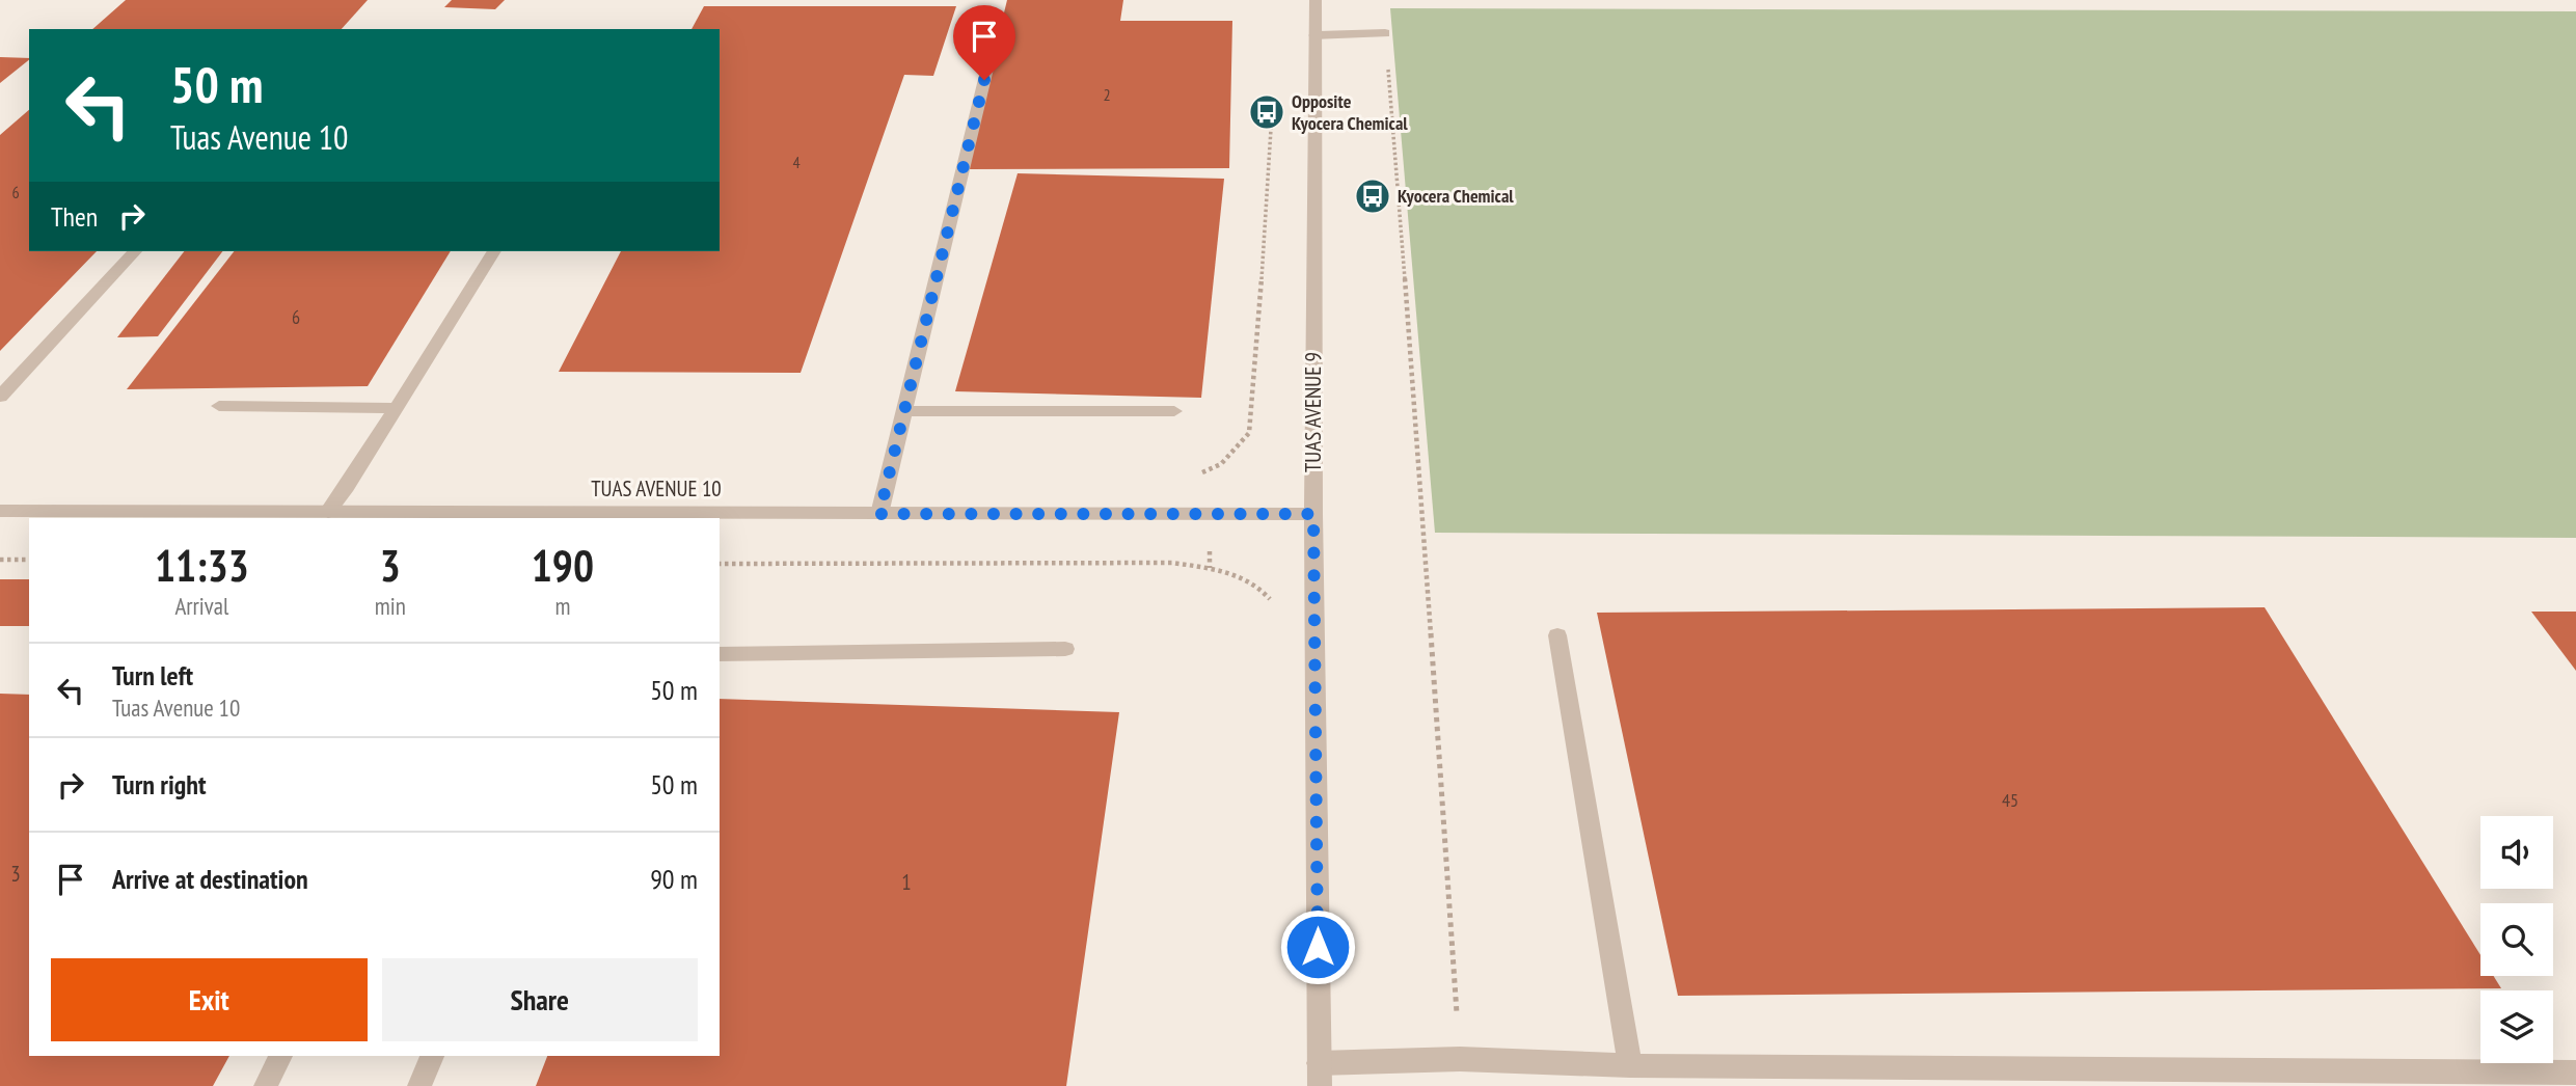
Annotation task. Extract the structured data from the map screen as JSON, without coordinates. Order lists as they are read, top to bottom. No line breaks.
{"streets":{"street":["TUAS AVENUE 9","TUAS AVENUE 10"]},"crossings":[["TUAS AVENUE 9","TUAS AVENUE 10"]],"places":{"bus stop":["Opposite Kyocera Chemical","Kyocera Chemical"]},"house_numbers":["2","4","6","6","45","3","1"],"page":{"turn":["50 m","Tuas Avenue 10"],"then":"Then","eta":["11:33","Arrival","3","min","190","m"],"list":[{"name":"Turn left","note":"Tuas Avenue 10","value":"50 m"},{"name":"Turn right","value":"50 m"},{"name":"Arrive at destination","value":"90 m"}],"buttons":["Exit","Share"]}}
